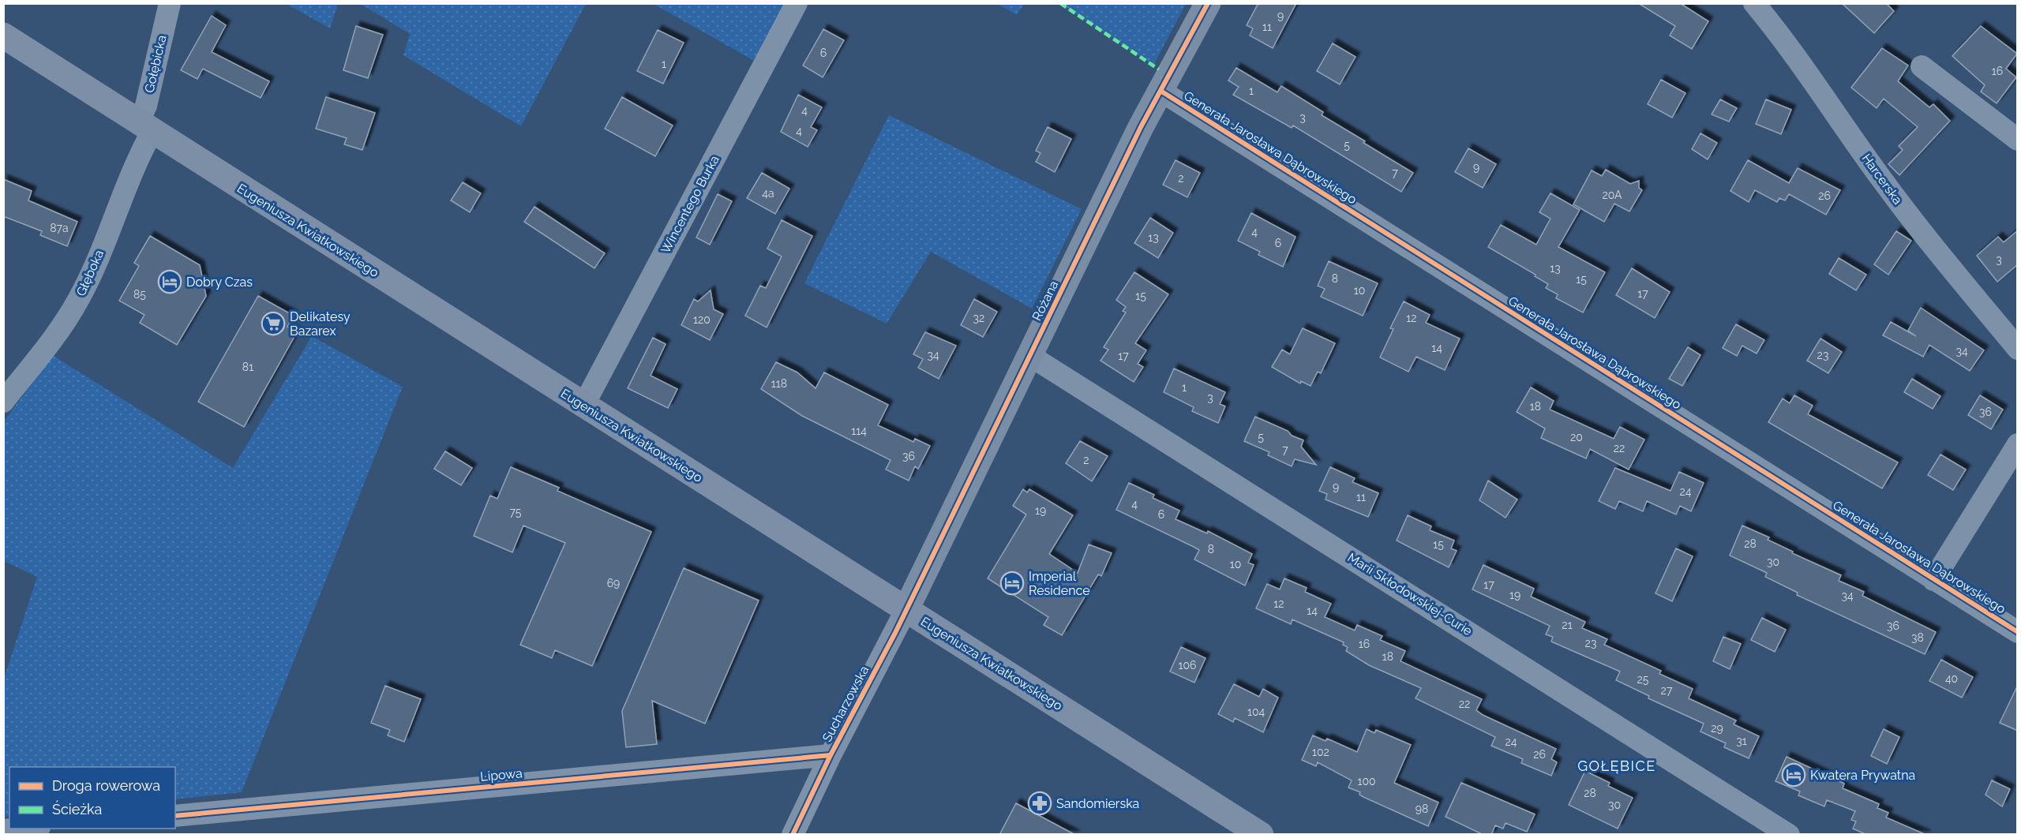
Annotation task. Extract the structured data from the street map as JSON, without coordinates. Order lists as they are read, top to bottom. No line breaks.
{"streets":{"main road":["Eugeniusza Kwiatkowskiego"],"street":["Gołębicka","Generała Jarosława Dąbrowskiego","Harcerska","Wincentego Burka","Głęboka","Różana","Marii Skłodowskiej-Curie","Sucharzowska","Lipowa"]},"crossings":[["Gołębicka","Eugeniusza Kwiatkowskiego"],["Gołębicka","Głęboka"],["Generała Jarosława Dąbrowskiego","Różana"],["Wincentego Burka","Eugeniusza Kwiatkowskiego"],["Eugeniusza Kwiatkowskiego","Głęboka"],["Eugeniusza Kwiatkowskiego","Różana"],["Eugeniusza Kwiatkowskiego","Sucharzowska"],["Różana","Marii Skłodowskiej-Curie"],["Różana","Sucharzowska"],["Sucharzowska","Lipowa"]],"districts":["GOŁĘBICE"],"places":{"hotel":["Dobry Czas","Imperial Residence","Kwatera Prywatna"],"supermarket":["Delikatesy Bazarex"],"pharmacy":["Sandomierska"]},"house_numbers":["9","11","6","1","16","1","4","3","4","5","9","7","2","4a","20A","26","87a","4","13","6","3","13","8","15","10","17","85","15","32","12","120","14","34","34","23","17","81","118","1","3","18","36","114","5","20","22","7","36","2","9","24","11","4","19","75","6","28","15","8","30","10","69","17","19","34","12","14","21","36","38","23","16","18","106","40","25","27","22","104","29","31","24","102","26","100","28","30","98"],"legend":["Droga rowerowa","Ścieżka"]}
